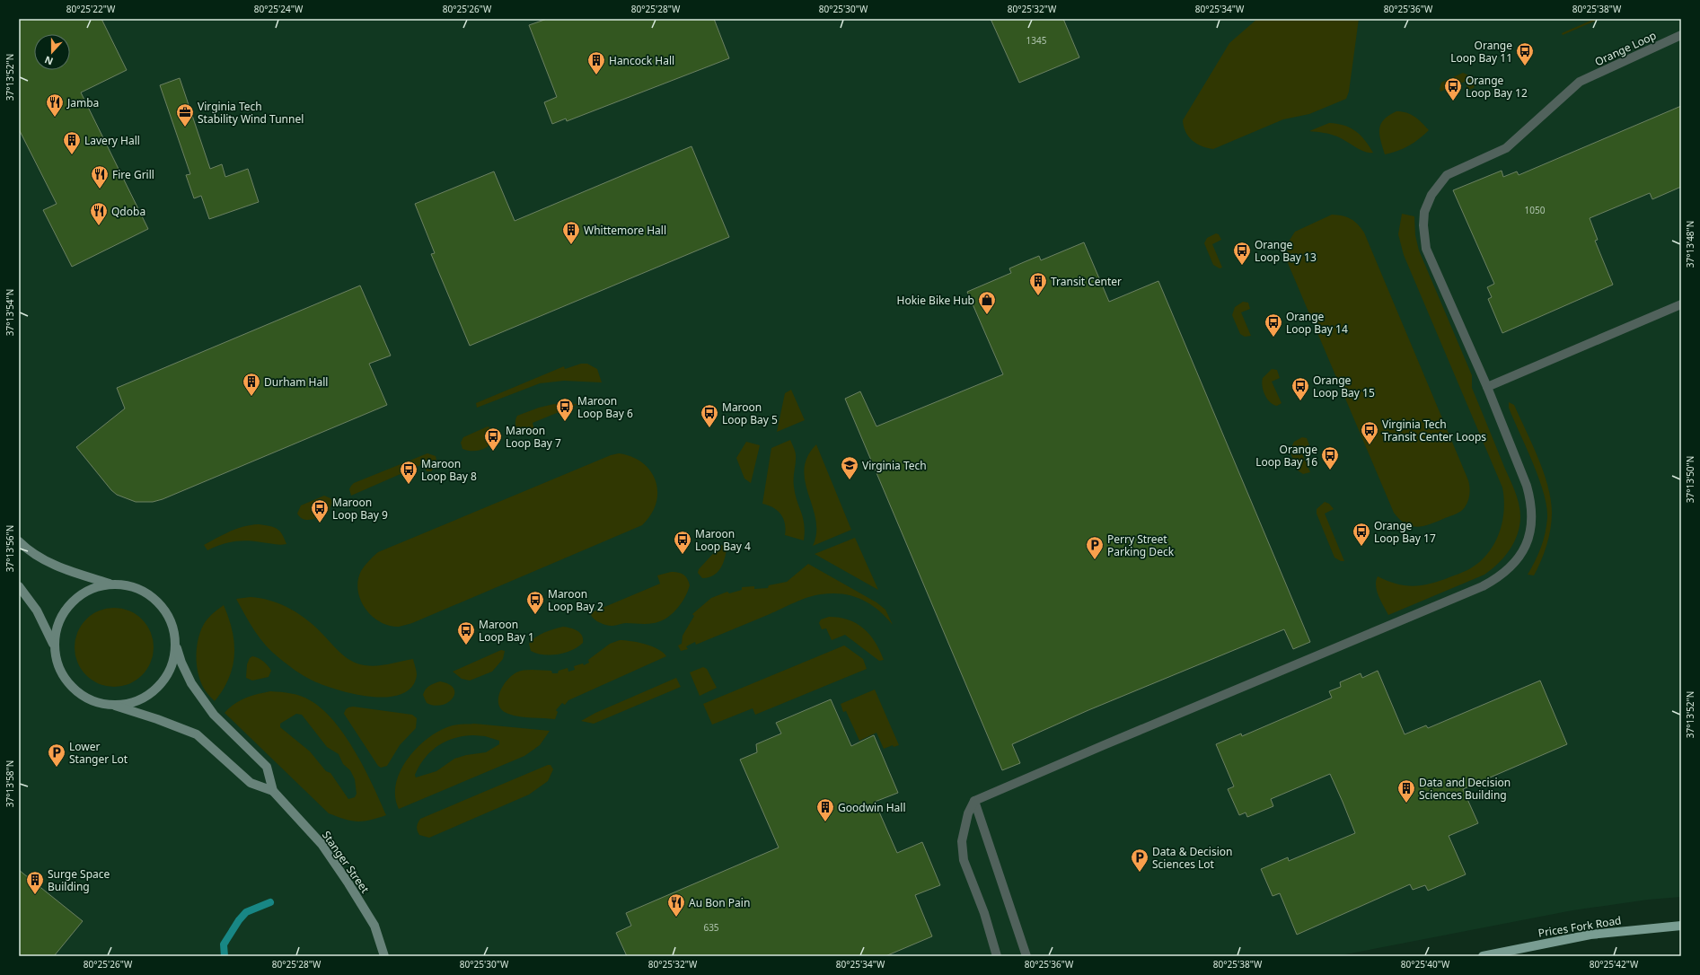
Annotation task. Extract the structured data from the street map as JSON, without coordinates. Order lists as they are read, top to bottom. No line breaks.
{"streets":{"main road":["Prices Fork Road"],"street":["Orange Loop","Stanger Street"]},"places":{"bus stop":["Orange Loop Bay 11","Orange Loop Bay 12","Orange Loop Bay 13","Orange Loop Bay 14","Orange Loop Bay 15","Maroon Loop Bay 6","Maroon Loop Bay 5","Virginia Tech Transit Center Loops","Maroon Loop Bay 7","Orange Loop Bay 16","Maroon Loop Bay 8","Maroon Loop Bay 9","Orange Loop Bay 17","Maroon Loop Bay 4","Maroon Loop Bay 2","Maroon Loop Bay 1"],"building":["Hancock Hall","Lavery Hall","Whittemore Hall","Transit Center","Durham Hall","Data and Decision Sciences Building","Goodwin Hall","Surge Space Building"],"restaurant":["Jamba","Fire Grill","Qdoba","Au Bon Pain"],"office":["Virginia Tech Stability Wind Tunnel"],"shop":["Hokie Bike Hub"],"school or university":["Virginia Tech"],"parking":["Perry Street Parking Deck","Lower Stanger Lot","Data & Decision Sciences Lot"]},"house_numbers":["1345","1050","635"],"north":"bottom","coordinates":["80°25'22\"W","80°25'24\"W","80°25'26\"W","80°25'28\"W","80°25'30\"W","80°25'32\"W","80°25'34\"W","80°25'36\"W","80°25'38\"W","37°13'52\"N","37°13'48\"N","37°13'54\"N","37°13'50\"N","37°13'56\"N","37°13'58\"N","80°25'40\"W","80°25'42\"W"]}
